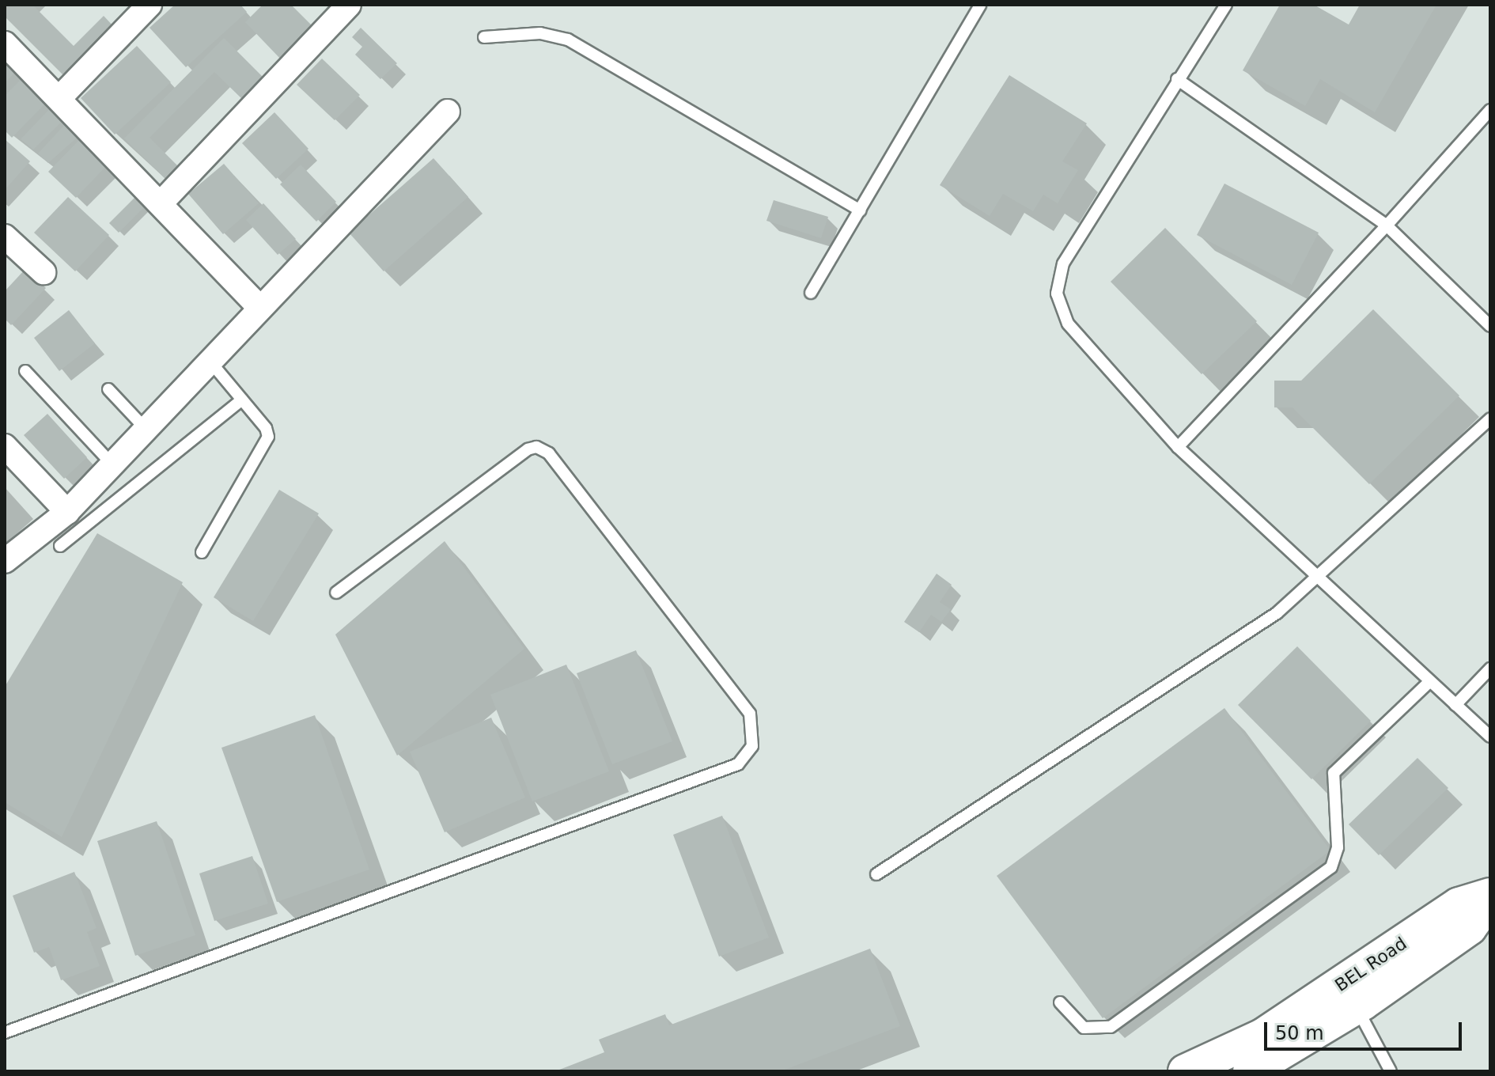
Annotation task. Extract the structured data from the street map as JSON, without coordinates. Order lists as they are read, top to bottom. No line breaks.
{"streets":{"street":["BEL Road"]},"scale_bar":"50 m"}
